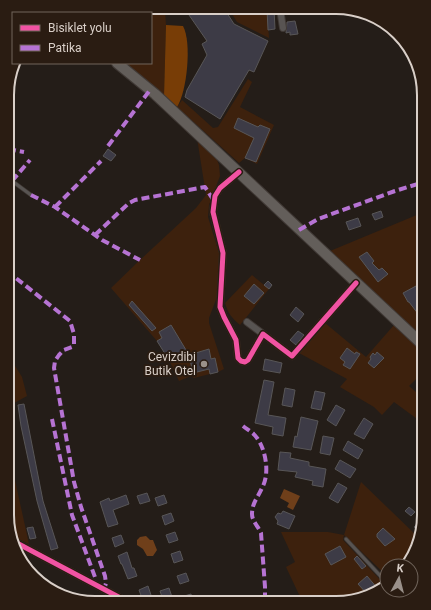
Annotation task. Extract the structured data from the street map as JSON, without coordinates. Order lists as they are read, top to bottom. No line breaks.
{"places":["Cevizdibi Butik Otel"],"legend":["Bisiklet yolu","Patika"],"north":"top"}
